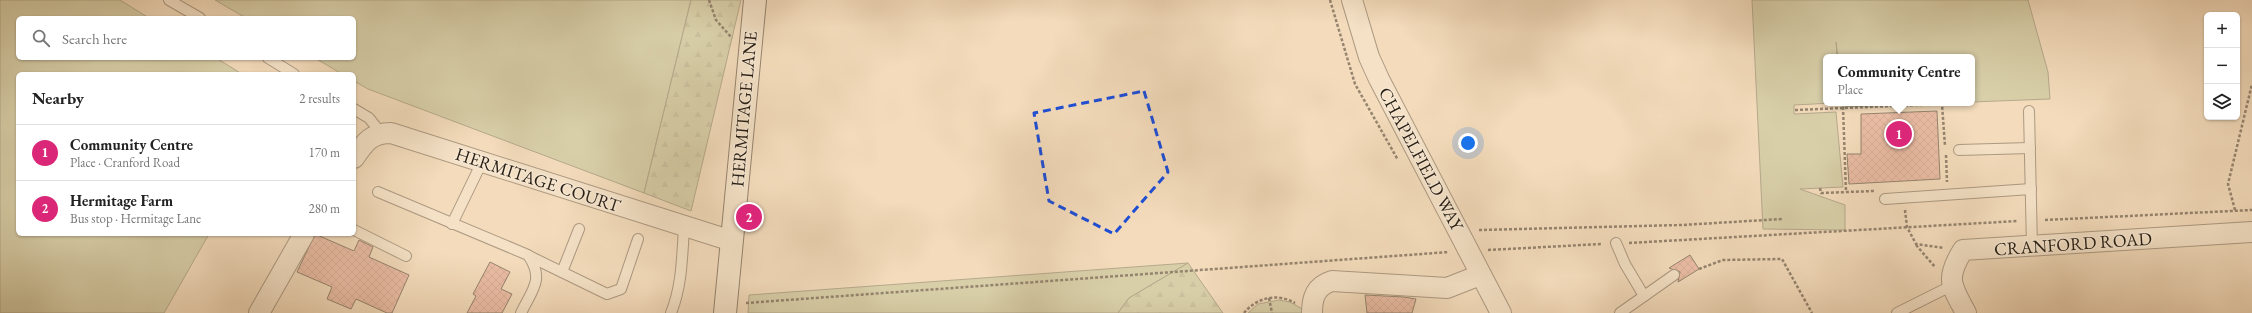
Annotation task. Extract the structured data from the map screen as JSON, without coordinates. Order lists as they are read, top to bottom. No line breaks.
{"streets":{"main road":["HERMITAGE LANE"],"street":["CHAPELFIELD WAY","HERMITAGE COURT","CRANFORD ROAD"]},"crossings":[["HERMITAGE LANE","HERMITAGE COURT"]],"page":{"map_buttons":["+","−"],"search":"Search here","popup":["Community Centre","Place"],"heading":["Nearby","2 results"],"pins":["1","2"],"list":[{"mark":"1","name":"Community Centre","note":"Place · Cranford Road","value":"170 m"},{"mark":"2","name":"Hermitage Farm","note":"Bus stop · Hermitage Lane","value":"280 m"}]}}
